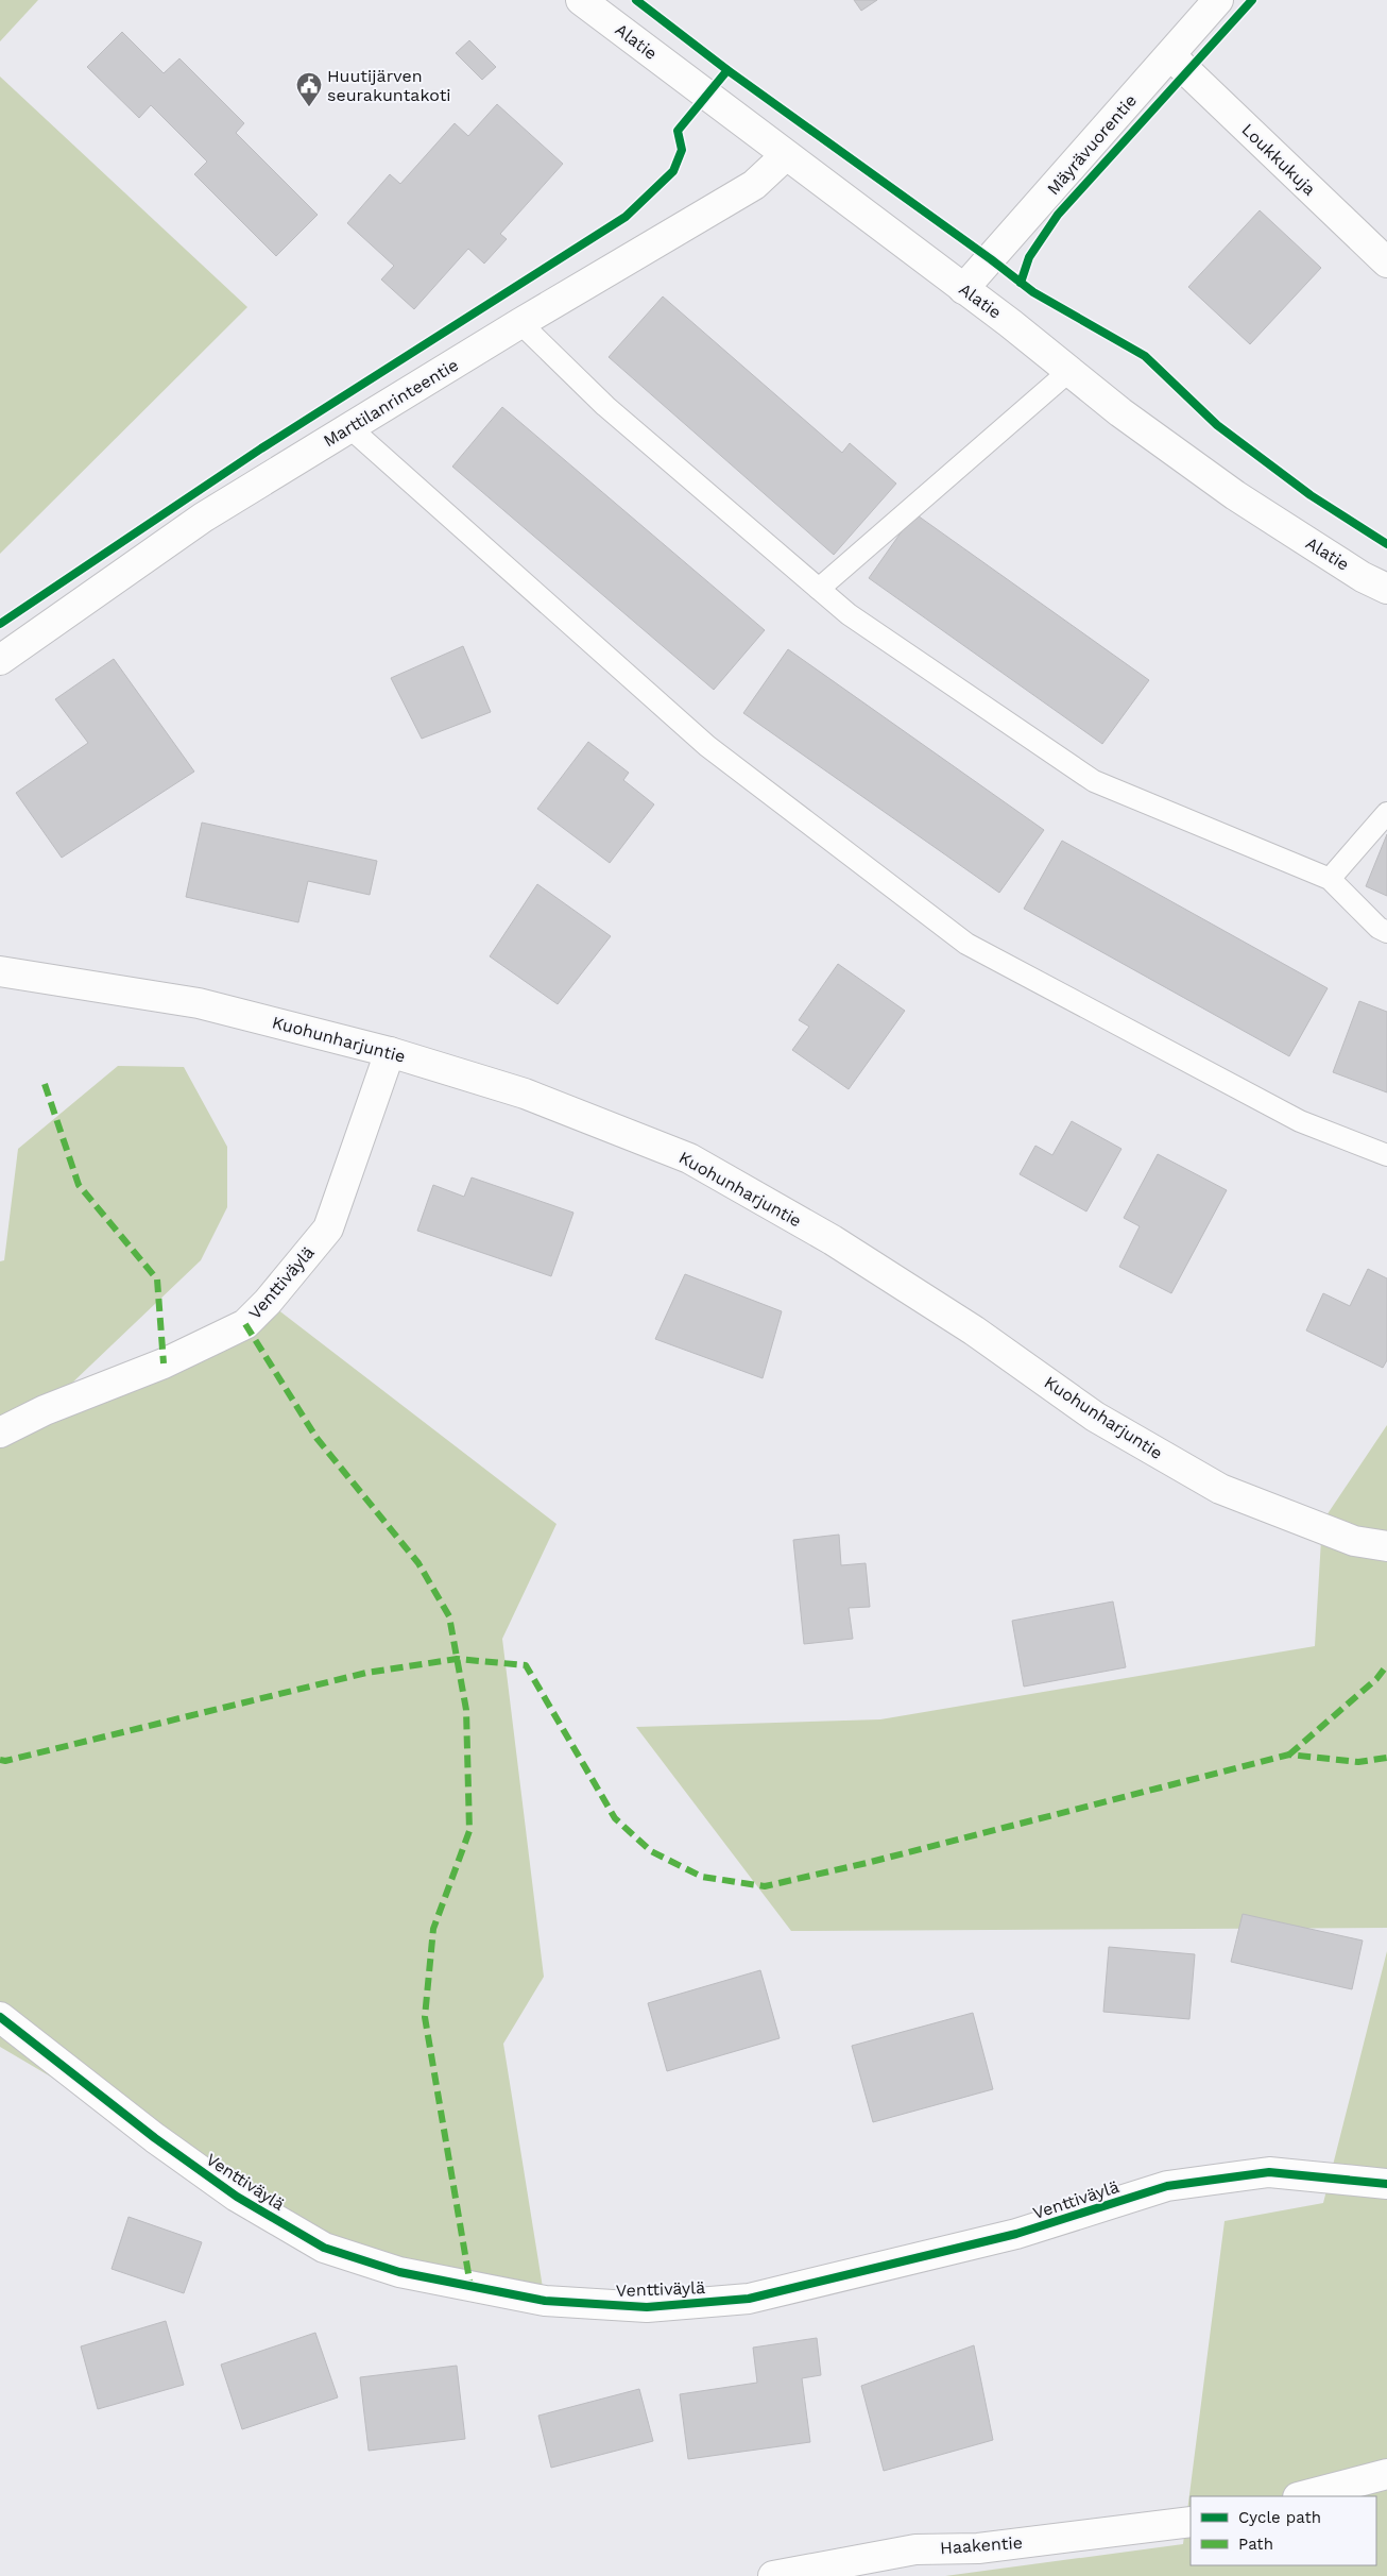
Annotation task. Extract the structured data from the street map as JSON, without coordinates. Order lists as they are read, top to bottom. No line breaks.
{"streets":{"street":["Alatie","Mäyrävuorentie","Loukkukuja","Marttilanrinteentie","Kuohunharjuntie","Venttiväylä","Haakentie"]},"crossings":[["Alatie","Mäyrävuorentie"],["Alatie","Marttilanrinteentie"],["Mäyrävuorentie","Loukkukuja"],["Kuohunharjuntie","Venttiväylä"]],"places":{"public building":["Huutijärven seurakuntakoti"]},"legend":["Cycle path","Path"]}
